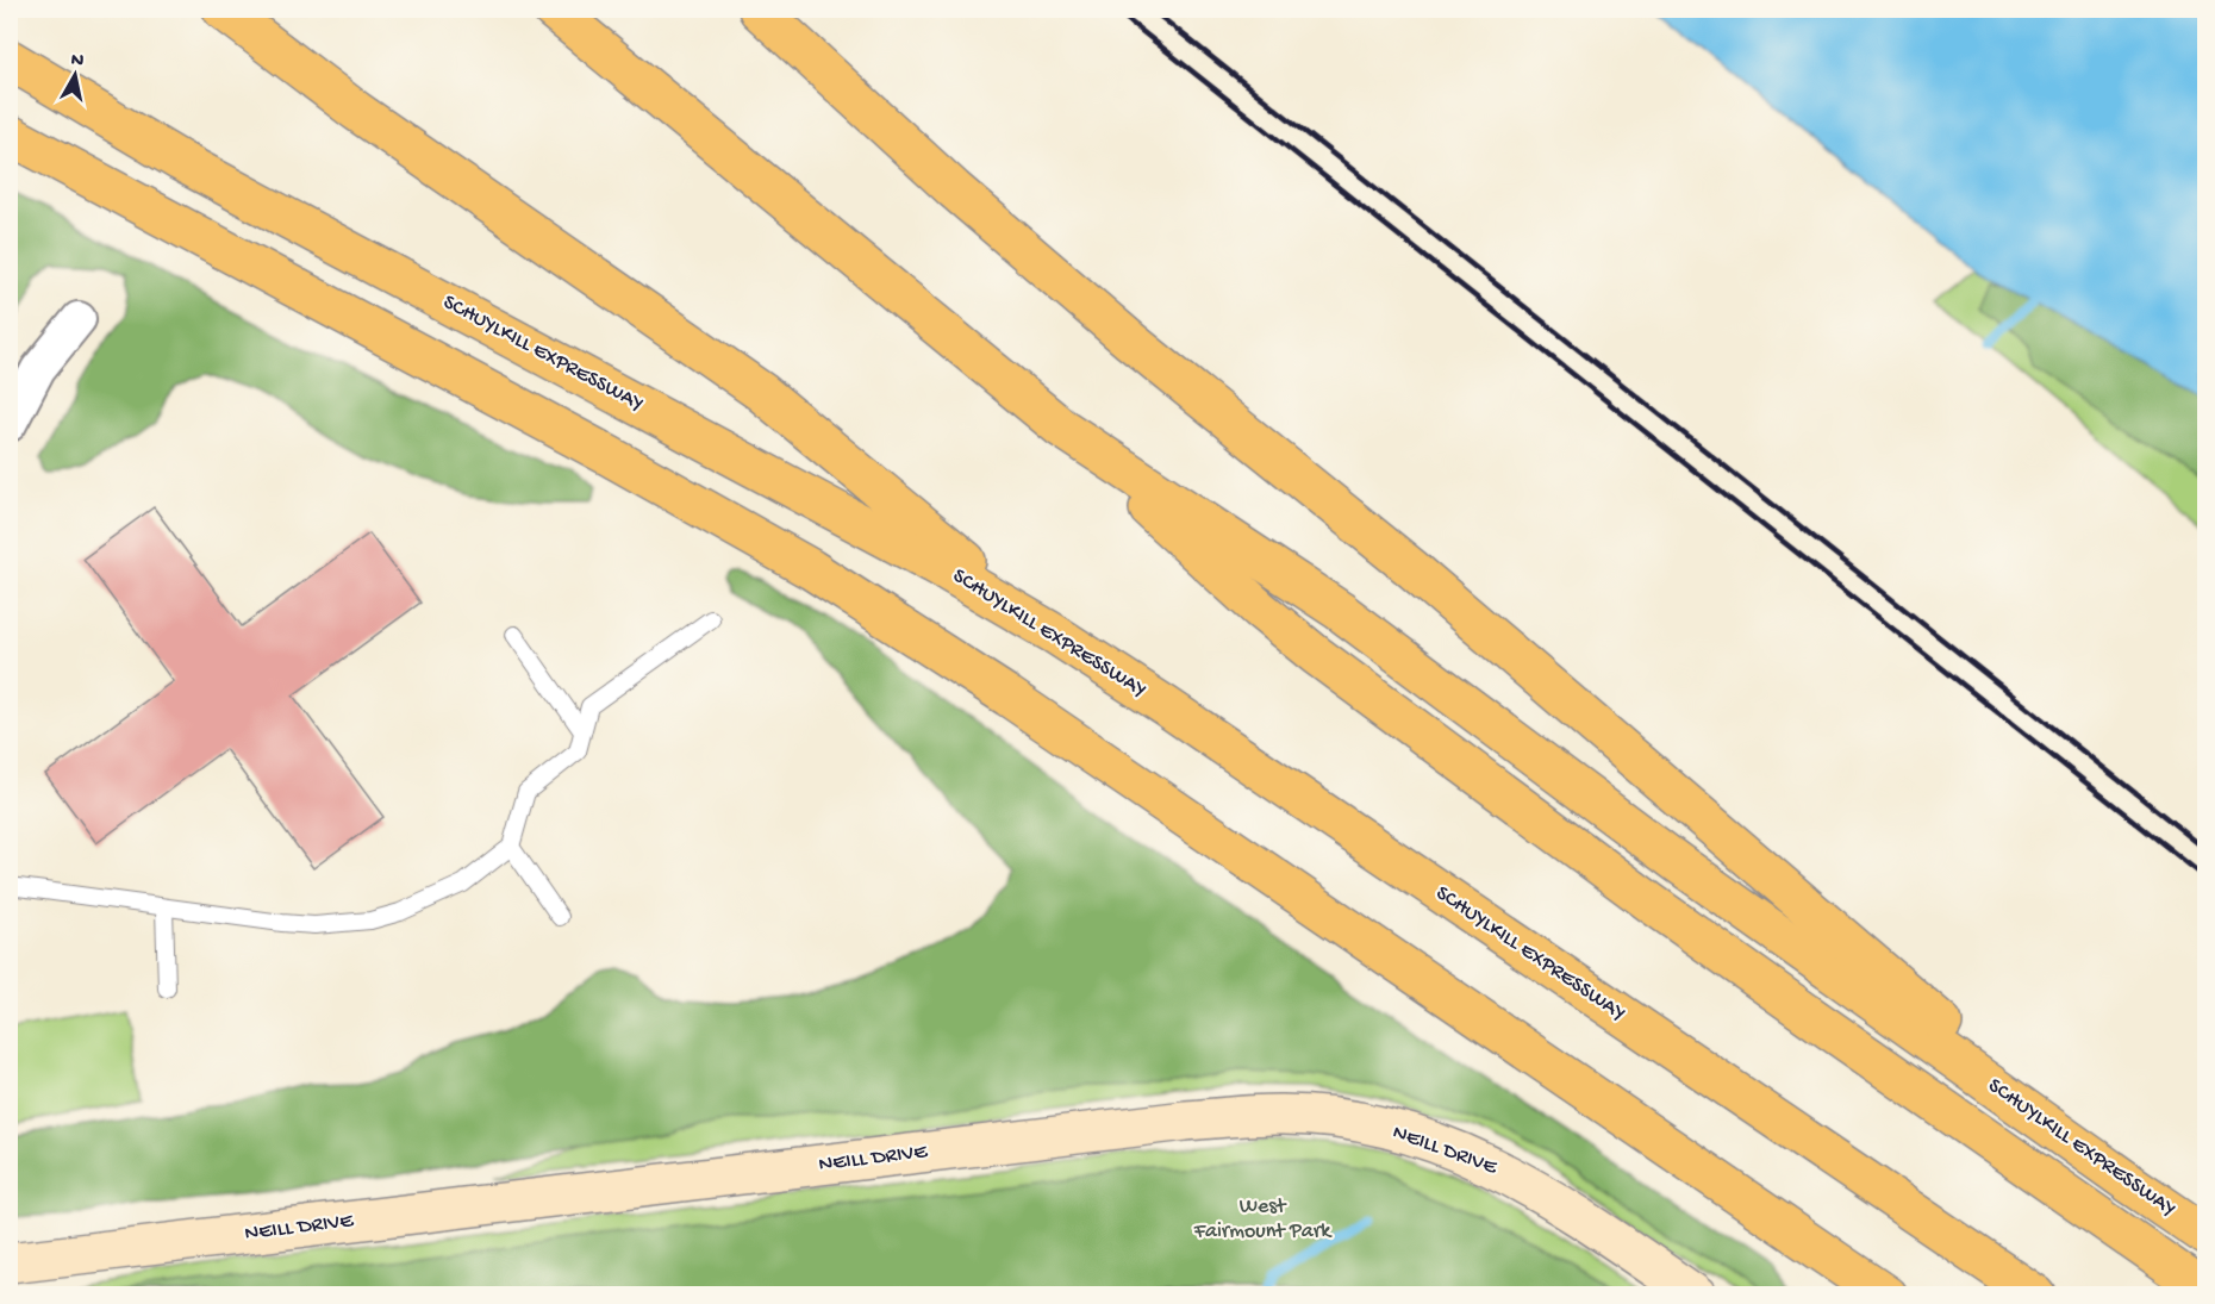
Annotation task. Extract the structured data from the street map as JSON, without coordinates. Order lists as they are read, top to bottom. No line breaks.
{"streets":{"highway":["SCHUYLKILL EXPRESSWAY"],"main road":["NEILL DRIVE"]},"parks":["West Fairmount Park"],"north":"top"}
